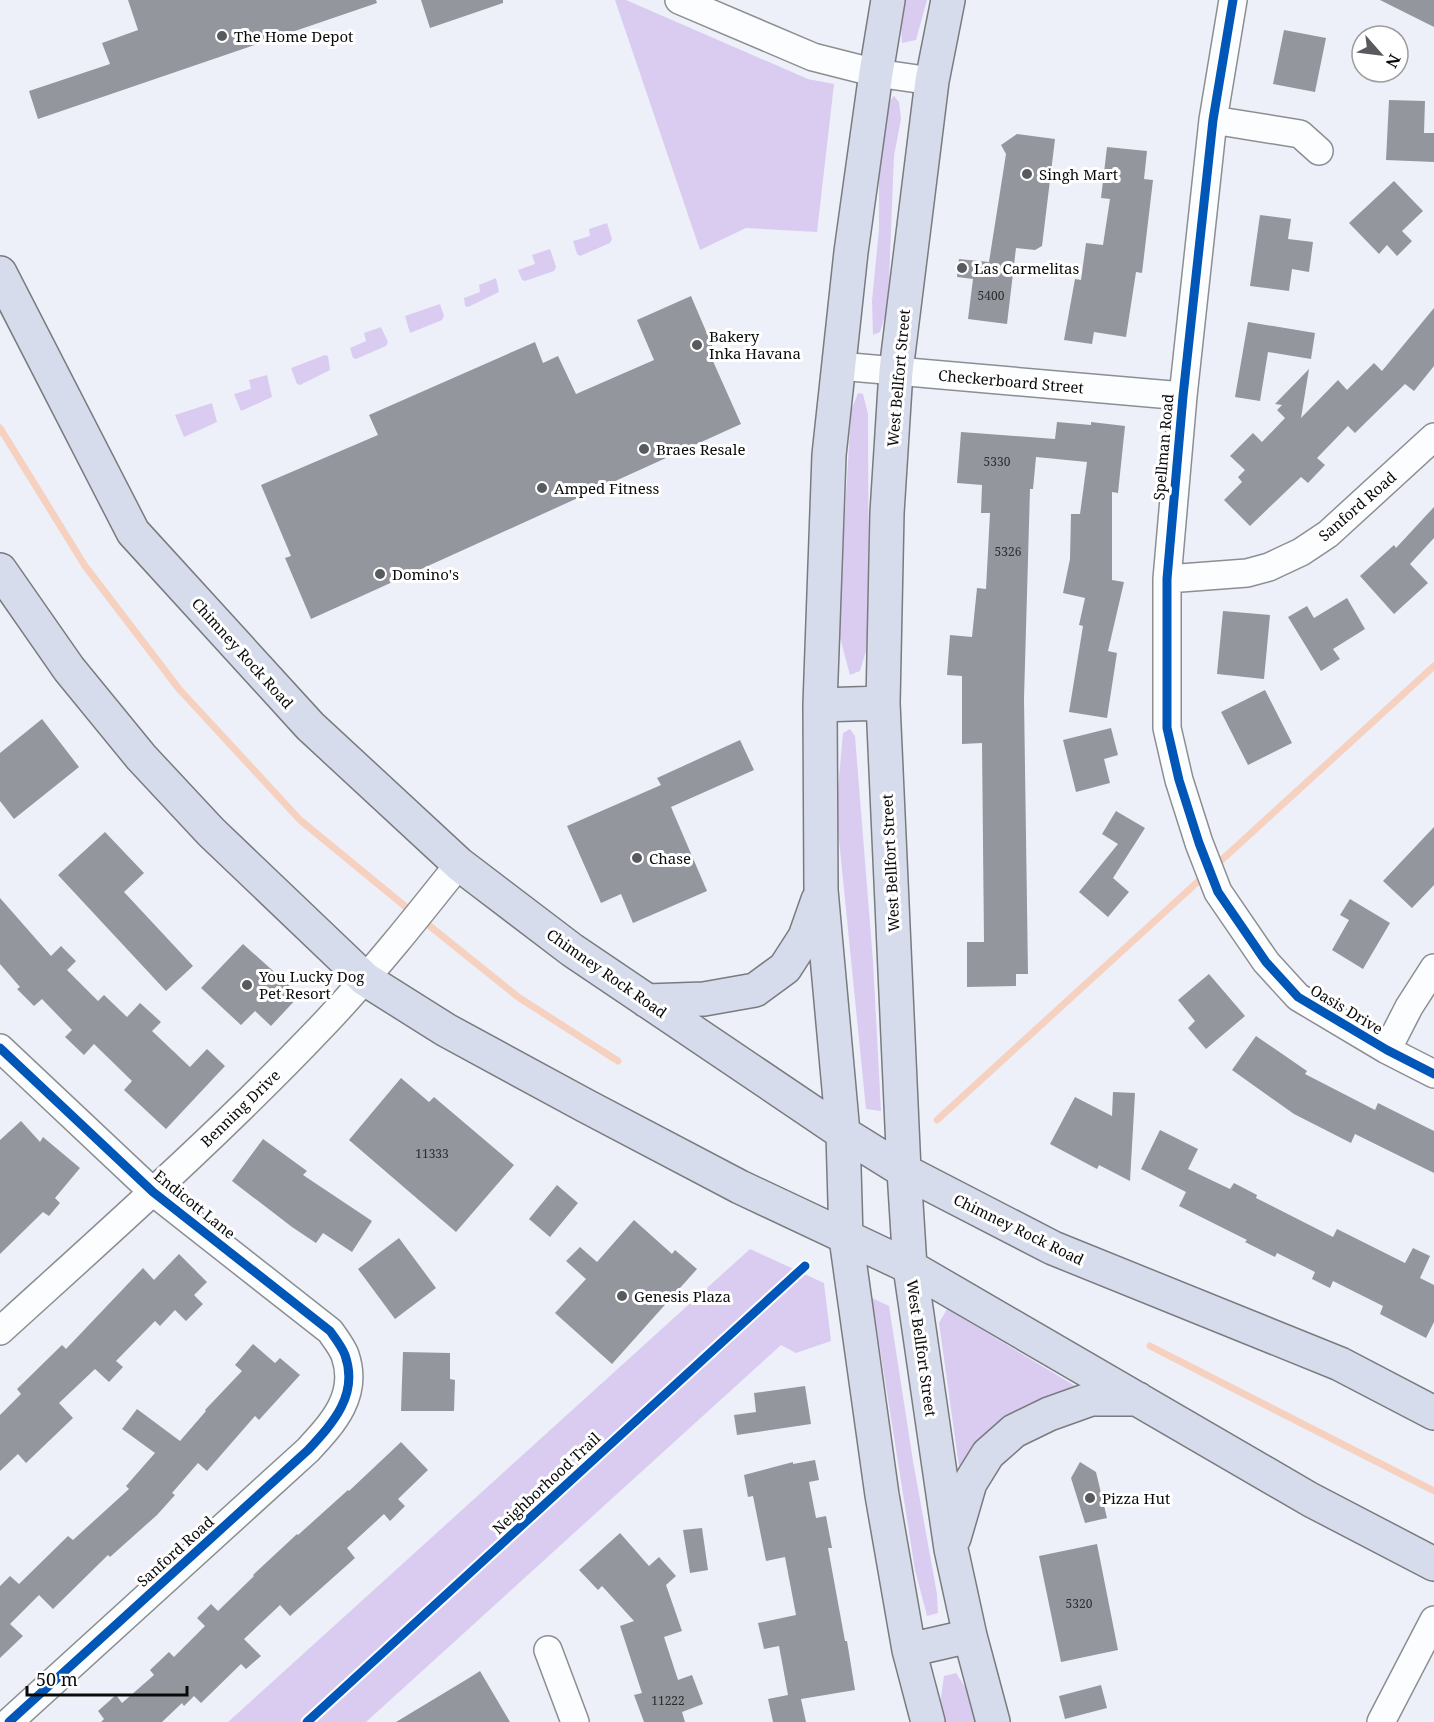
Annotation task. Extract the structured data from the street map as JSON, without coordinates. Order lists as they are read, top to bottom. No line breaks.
{"streets":{"main road":["West Bellfort Street","Chimney Rock Road"],"street":["Checkerboard Street","Spellman Road","Sanford Road","Oasis Drive","Benning Drive","Endicott Lane"],"cycle path":["Neighborhood Trail"]},"crossings":[["West Bellfort Street","Checkerboard Street"],["West Bellfort Street","Chimney Rock Road"],["Checkerboard Street","Spellman Road"],["Spellman Road","Sanford Road"],["Spellman Road","Oasis Drive"],["Sanford Road","Endicott Lane"],["Chimney Rock Road","Benning Drive"],["Benning Drive","Endicott Lane"]],"places":["The Home Depot","Singh Mart","Las Carmelitas","Bakery Inka Havana","Braes Resale","Amped Fitness","Domino's","Chase","You Lucky Dog Pet Resort","Genesis Plaza","Pizza Hut"],"house_numbers":["5400","5330","5326","11333","5320","11222"],"scale_bar":"50 m","north":"bottom right"}
